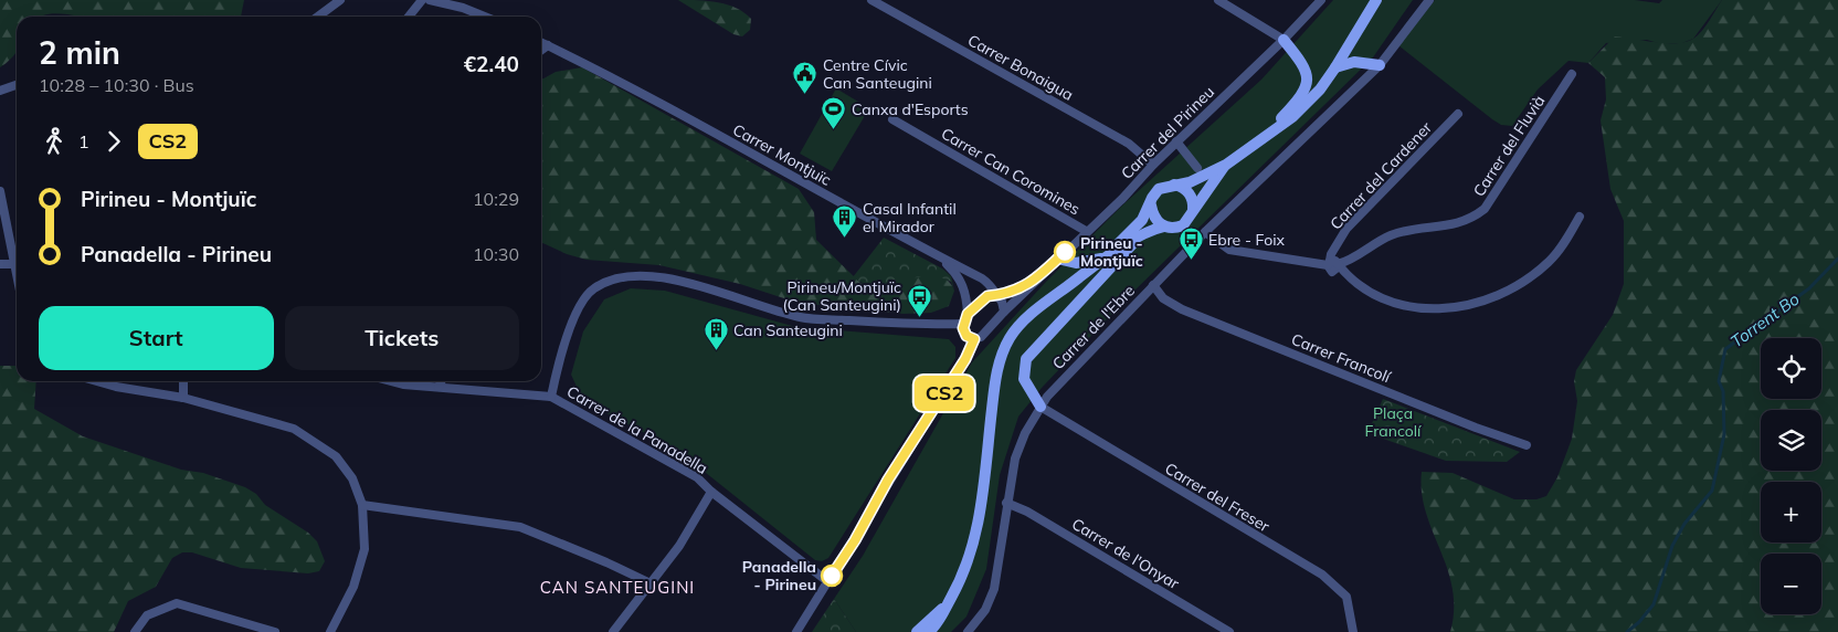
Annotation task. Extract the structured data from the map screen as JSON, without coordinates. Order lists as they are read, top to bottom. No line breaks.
{"streets":{"street":["Carrer Bonaigua","Carrer del Pirineu","Carrer del Fluvià","Carrer Montjuïc","Carrer Can Coromines","Carrer del Cardener","Carrer de l'Ebre","Carrer Francolí","Carrer de la Panadella","Carrer del Freser","Carrer de l'Onyar"]},"crossings":[["Carrer Bonaigua","Carrer del Pirineu"],["Carrer del Pirineu","Carrer Montjuïc"],["Carrer del Pirineu","Carrer Can Coromines"],["Carrer del Pirineu","Carrer de la Panadella"],["Carrer del Fluvià","Carrer del Cardener"],["Carrer de l'Ebre","Carrer Francolí"],["Carrer de l'Ebre","Carrer del Freser"],["Carrer de l'Ebre","Carrer de l'Onyar"]],"districts":["CAN SANTEUGINI"],"water":["Torrent Bo"],"parks":["Plaça Francolí"],"places":{"public building":["Centre Cívic Can Santeugini"],"sports":["Canxa d'Esports"],"building":["Casal Infantil el Mirador","Can Santeugini"],"other":["Pirineu - Montjuïc","Panadella - Pirineu"],"bus stop":["Ebre - Foix","Pirineu/Montjuïc (Can Santeugini)"]},"lines":["bus line CS2"],"page":{"on_map":"CS2","heading":["2 min","10:28 – 10:30 · Bus","€2.40"],"legs":["1","CS2"],"list":[{"name":"Pirineu - Montjuïc","value":"10:29"},{"name":"Panadella - Pirineu","value":"10:30"}],"buttons":["Start","Tickets"],"map_buttons":["+","−"]}}
